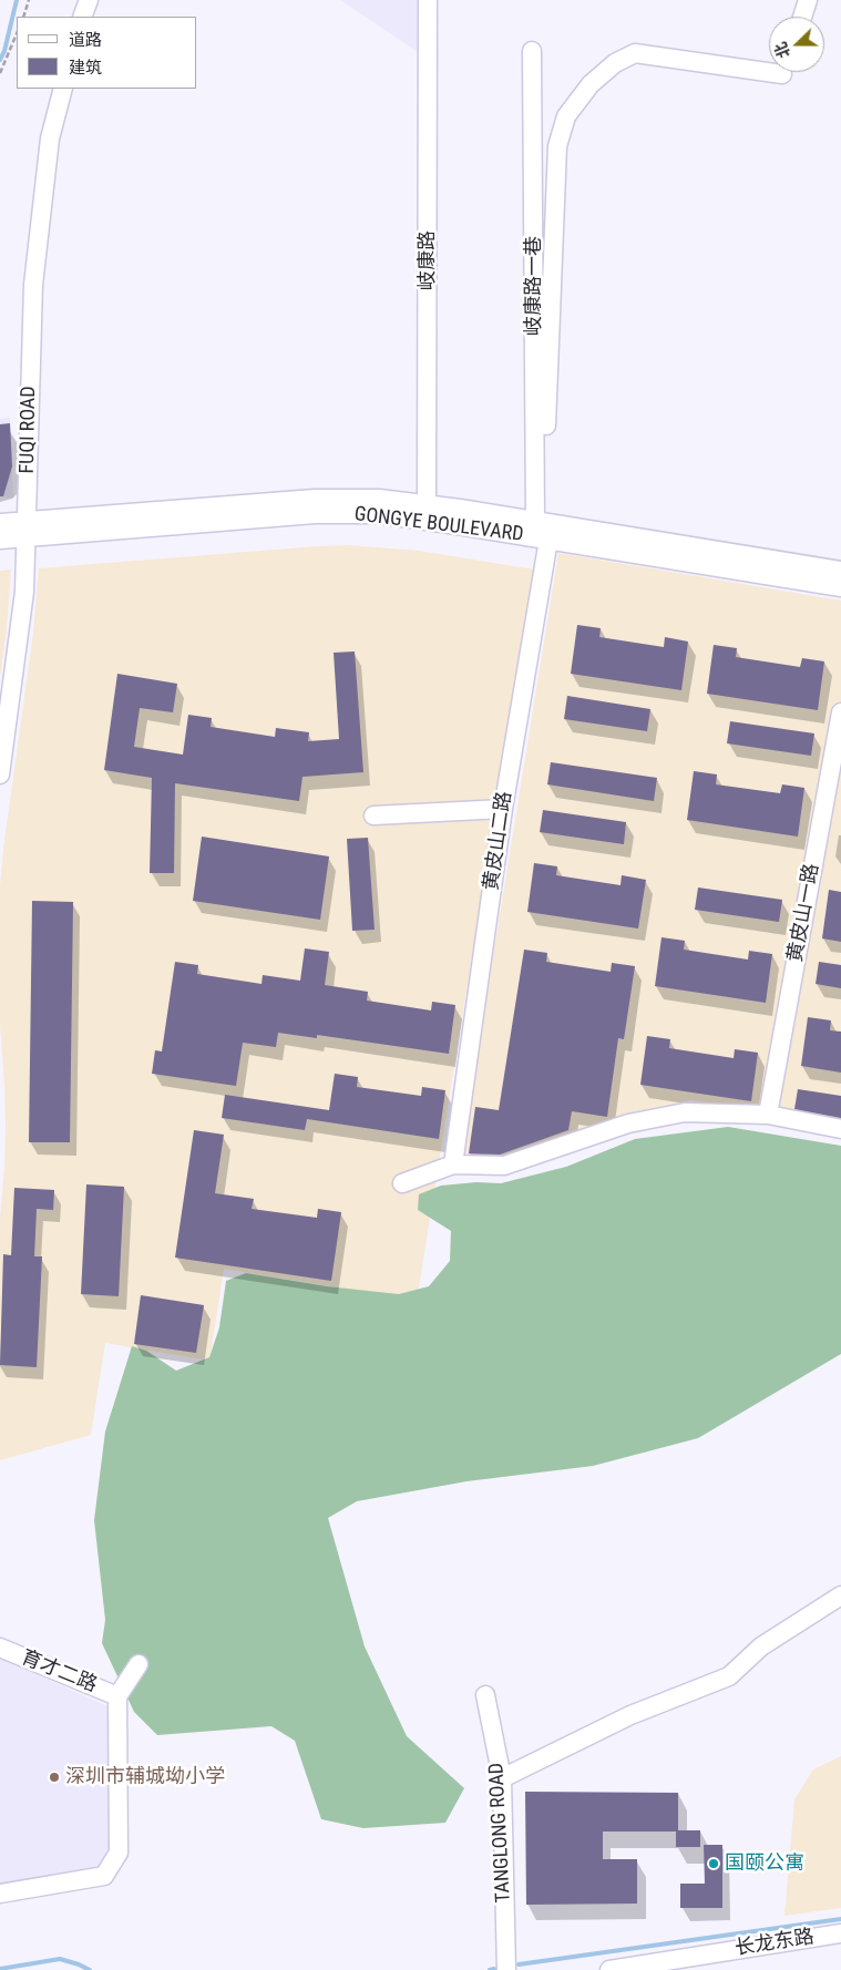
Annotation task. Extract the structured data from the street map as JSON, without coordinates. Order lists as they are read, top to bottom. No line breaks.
{"streets":{"street":["岐康路","岐康路一巷","FUQI ROAD","GONGYE BOULEVARD","黄皮山二路","黄皮山一路","育才二路","TANGLONG ROAD","长龙东路"]},"crossings":[["岐康路","GONGYE BOULEVARD"],["岐康路一巷","GONGYE BOULEVARD"],["FUQI ROAD","GONGYE BOULEVARD"],["GONGYE BOULEVARD","黄皮山二路"]],"places":["深圳市辅城坳小学","国颐公寓"],"legend":["道路","建筑"],"north":"left"}
